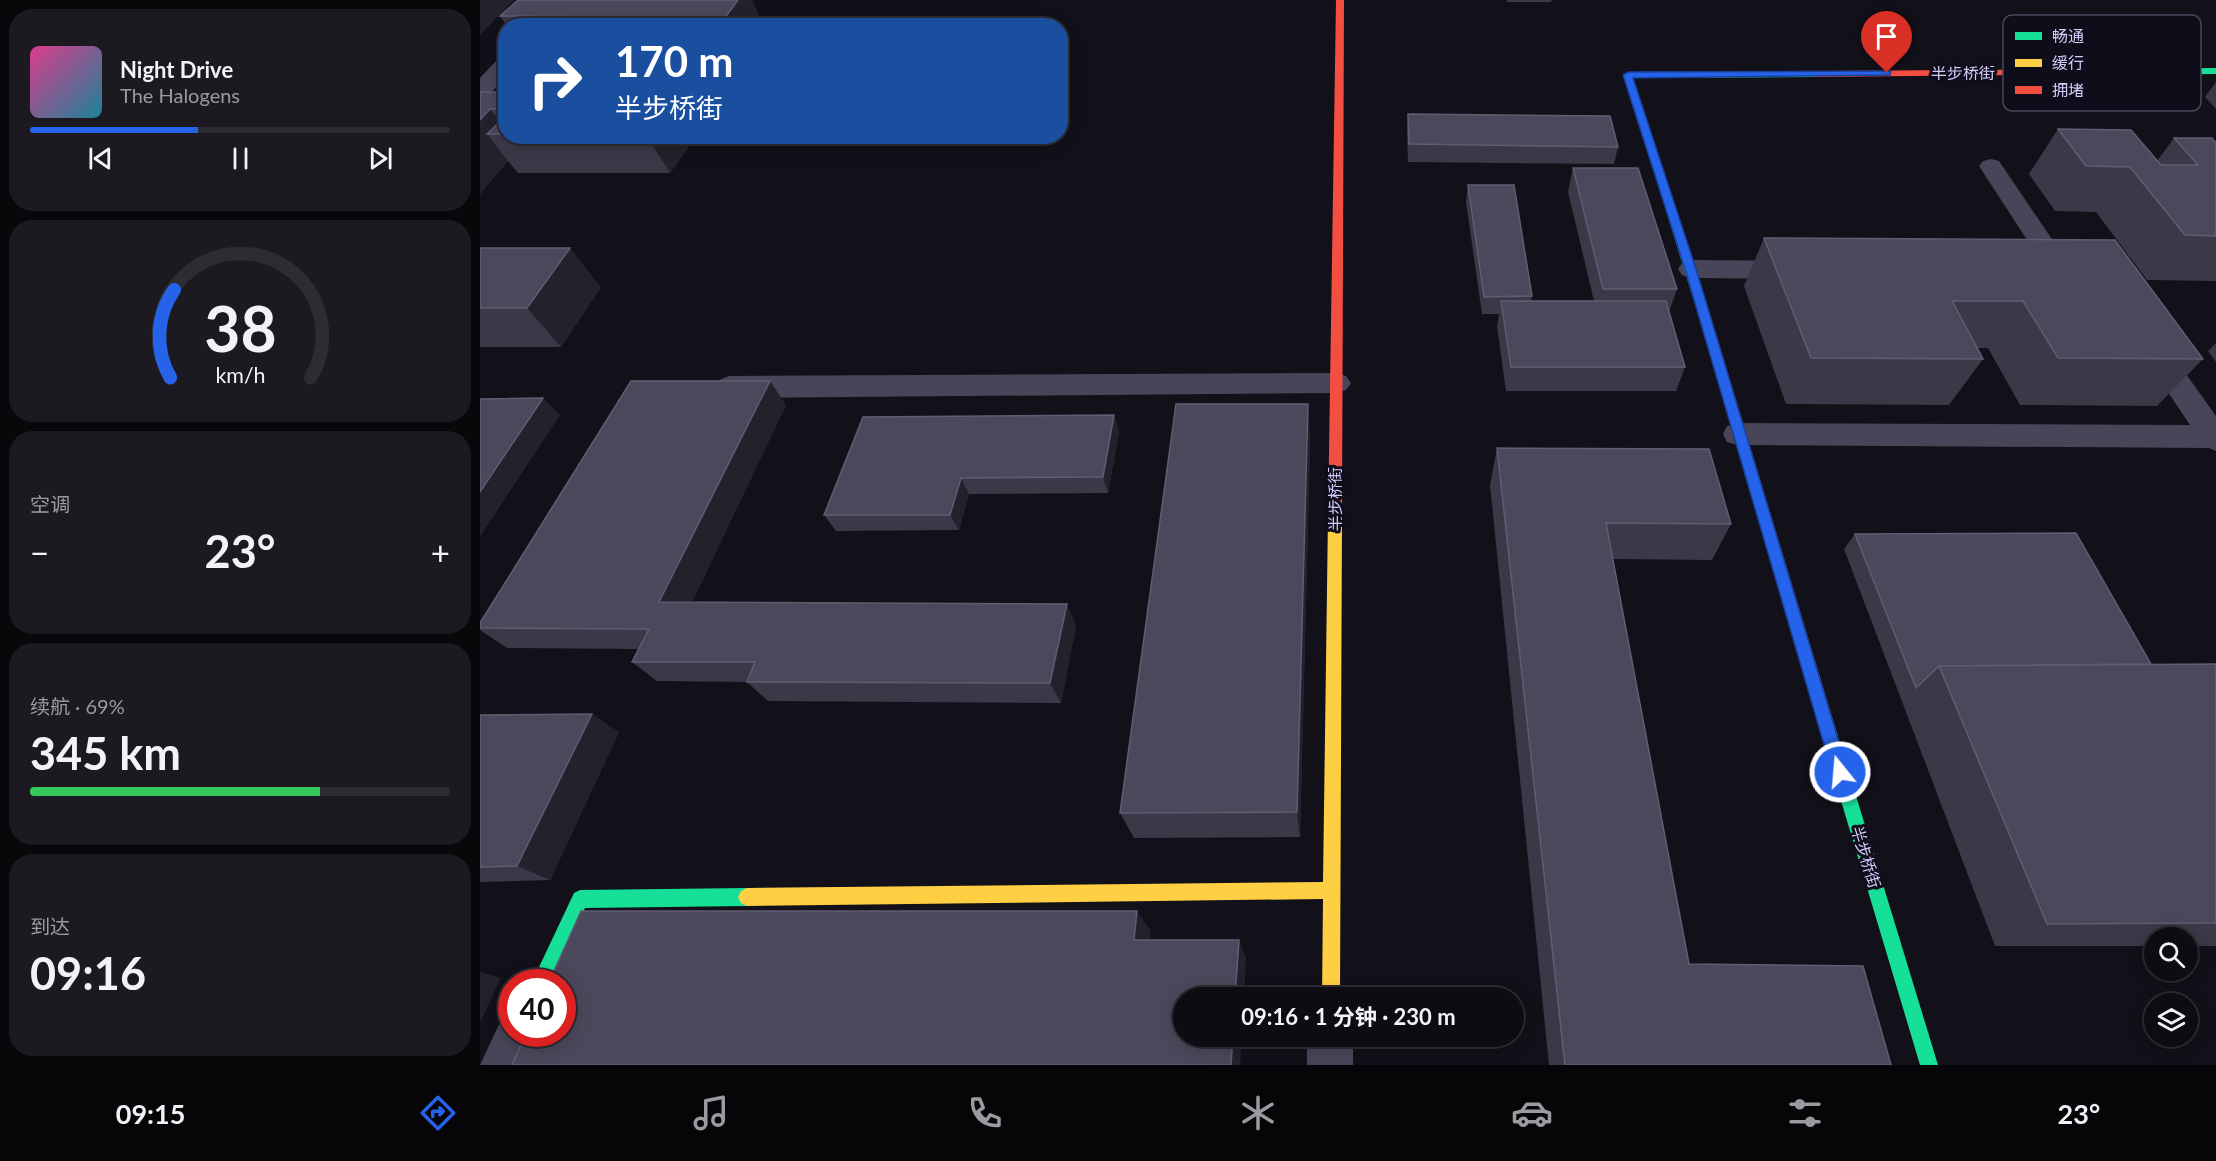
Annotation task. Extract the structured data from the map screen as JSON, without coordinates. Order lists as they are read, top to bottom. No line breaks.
{"streets":{"street":["半步桥街"]},"legend":["畅通","缓行","拥堵"],"page":{"turn":["170 m","半步桥街"],"song":["Night Drive","The Halogens"],"tile":["空调",["续航 · 69%","345 km"],["到达","09:16"]],"heat":["−","23°","+"],"limit":"40","trip":"09:16 · 1 分钟 · 230 m","tabs":["09:15","23°"],"gauge":["38","km/h"]}}
